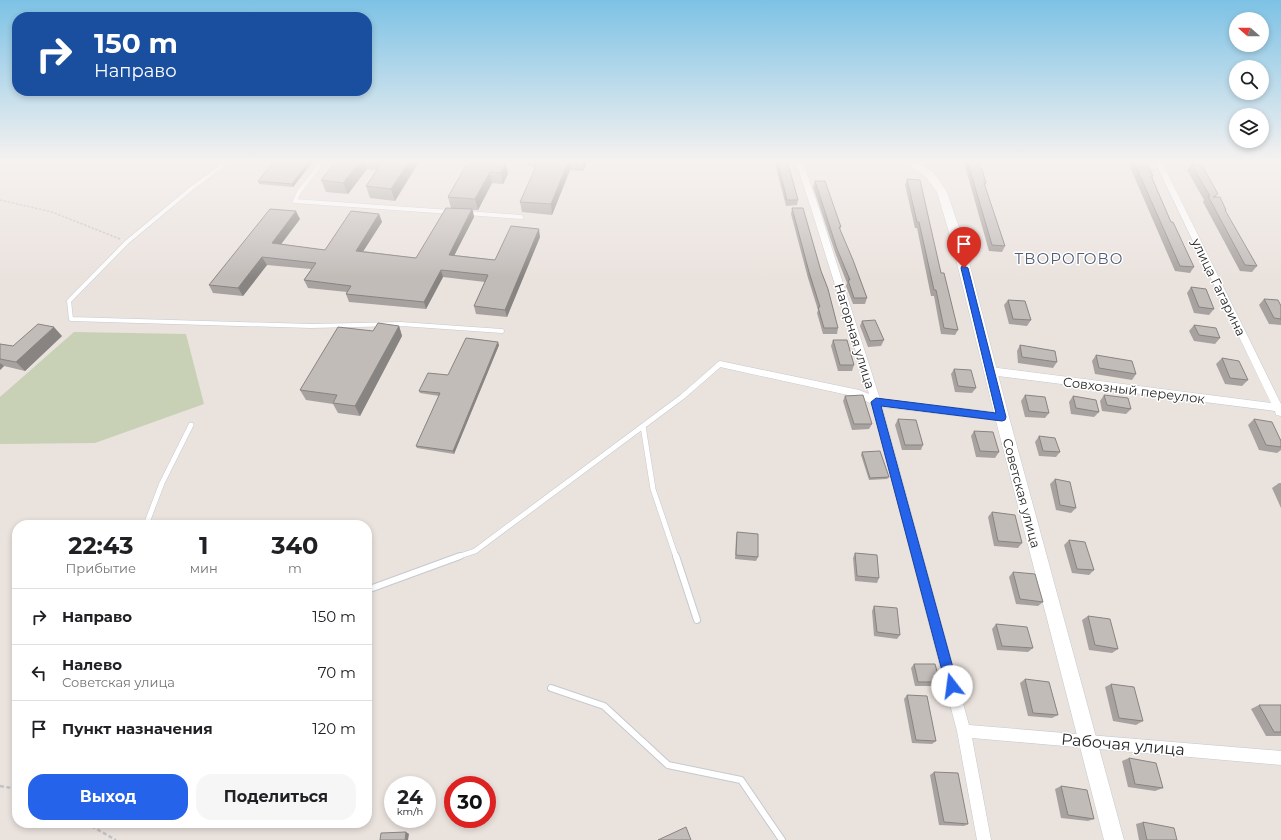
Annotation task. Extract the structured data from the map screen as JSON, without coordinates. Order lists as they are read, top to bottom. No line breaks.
{"streets":{"street":["улица Гагарина","Нагорная улица","Совхозный переулок","Советская улица","Рабочая улица"]},"crossings":[["улица Гагарина","Совхозный переулок"],["Нагорная улица","Рабочая улица"],["Совхозный переулок","Советская улица"],["Советская улица","Рабочая улица"]],"districts":["ТВОРОГОВО"],"north":"left","page":{"turn":["150 m","Направо"],"eta":["22:43","Прибытие","1","мин","340","m"],"list":[{"name":"Направо","value":"150 m"},{"name":"Налево","note":"Советская улица","value":"70 m"},{"name":"Пункт назначения","value":"120 m"}],"buttons":["Выход","Поделиться"],"speed":"24 km/h","limit":"30"}}
